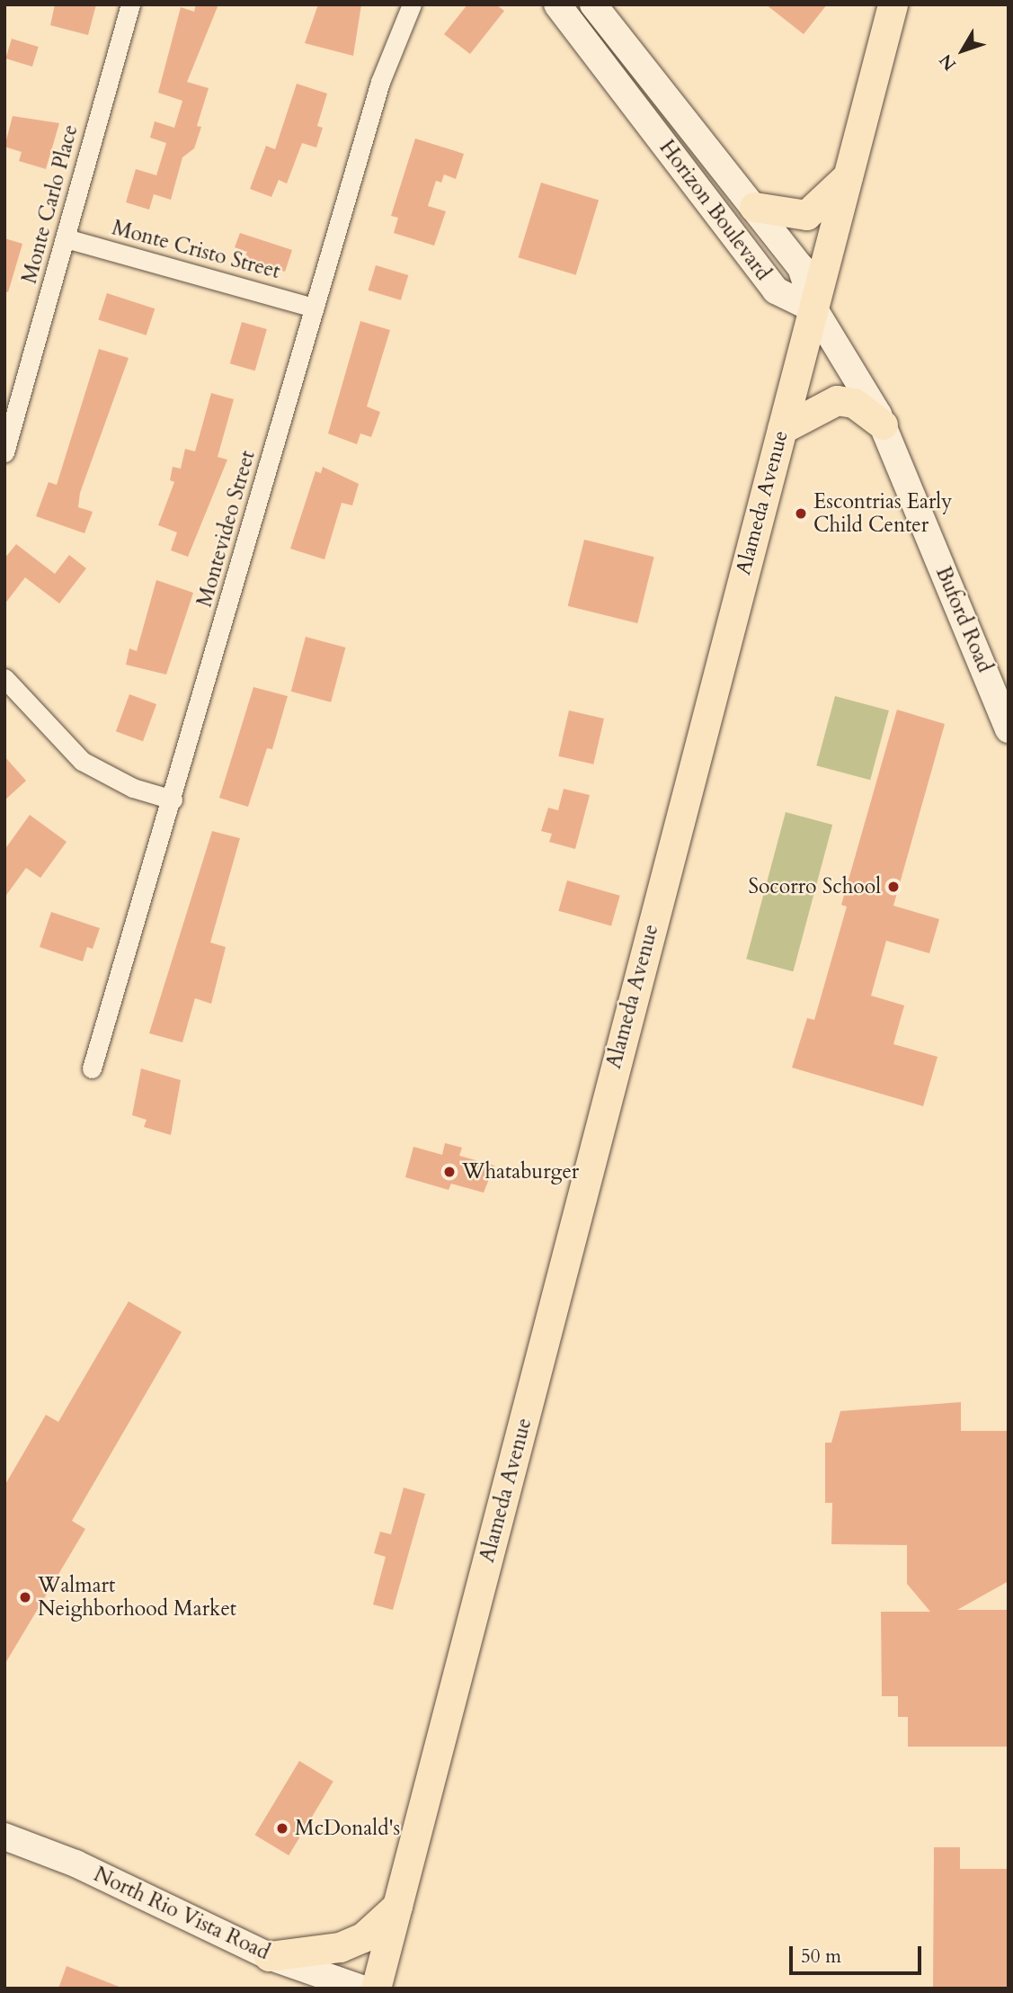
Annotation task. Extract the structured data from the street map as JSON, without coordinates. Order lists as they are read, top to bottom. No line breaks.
{"streets":{"main road":["Alameda Avenue"],"street":["Monte Carlo Place","Horizon Boulevard","Monte Cristo Street","Montevideo Street","Buford Road","North Rio Vista Road"]},"crossings":[["Monte Carlo Place","Monte Cristo Street"],["Horizon Boulevard","Alameda Avenue"],["Horizon Boulevard","Buford Road"],["Monte Cristo Street","Montevideo Street"],["Alameda Avenue","Buford Road"]],"places":["Escontrias Early Child Center","Socorro School","Whataburger","Walmart Neighborhood Market","McDonald's"],"scale_bar":"50 m","north":"bottom left"}
